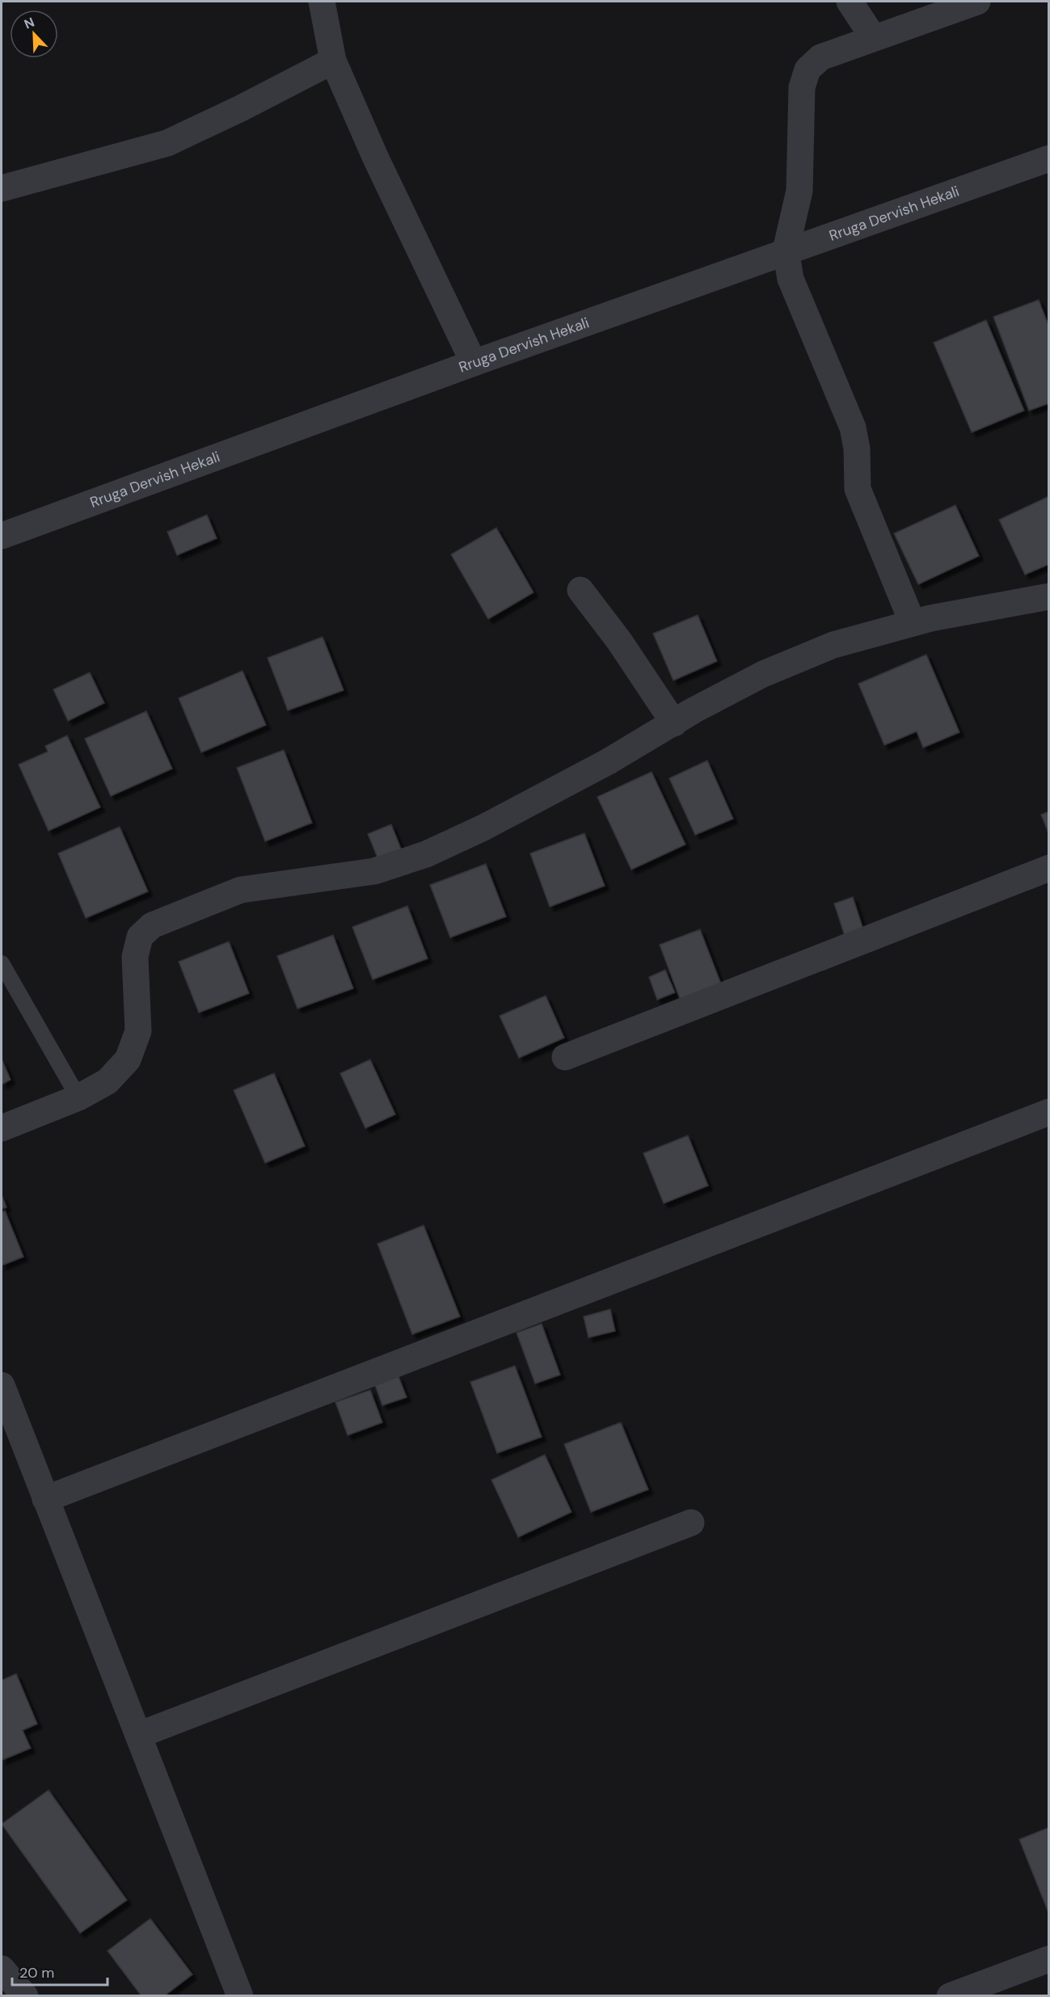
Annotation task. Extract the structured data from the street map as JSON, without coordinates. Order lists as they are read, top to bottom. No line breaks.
{"streets":{"street":["Rruga Dervish Hekali"]},"scale_bar":"20 m","north":"top left"}
